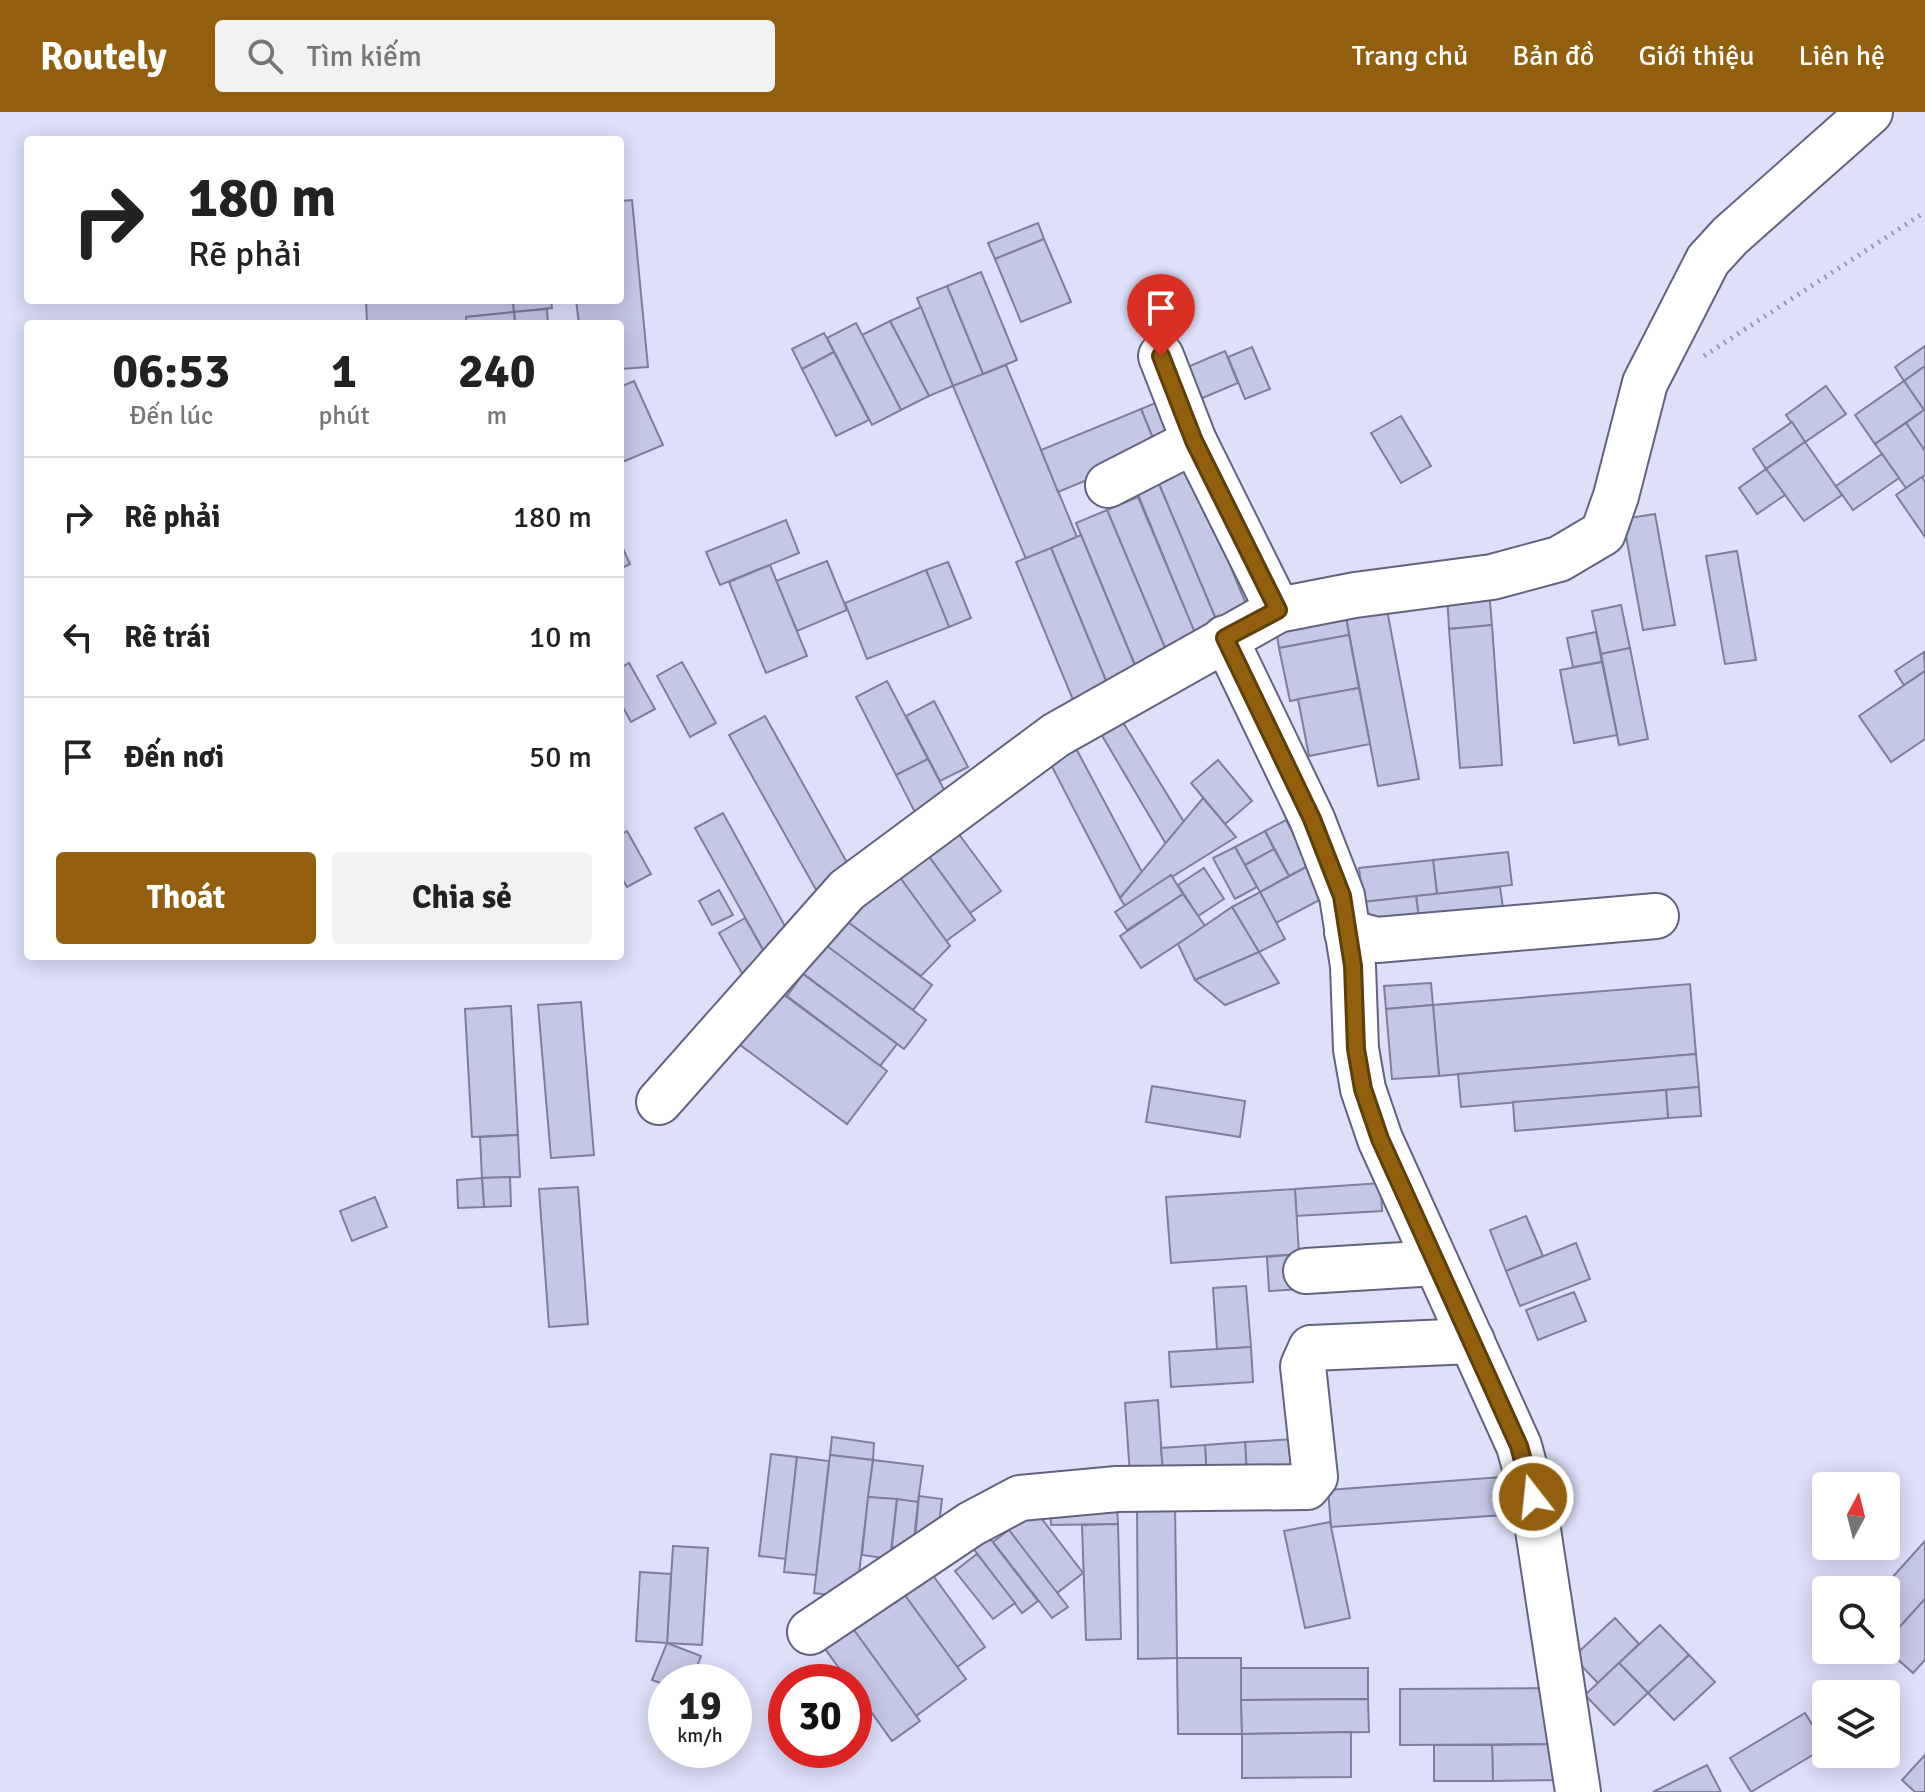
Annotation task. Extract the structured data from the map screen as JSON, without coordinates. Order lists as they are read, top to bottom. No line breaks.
{"north":"top","page":{"header":"Routely","search":"Tìm kiếm","nav":["Trang chủ","Bản đồ","Giới thiệu","Liên hệ"],"turn":["180 m","Rẽ phải"],"eta":["06:53","Đến lúc","1","phút","240","m"],"list":[{"name":"Rẽ phải","value":"180 m"},{"name":"Rẽ trái","value":"10 m"},{"name":"Đến nơi","value":"50 m"}],"buttons":["Thoát","Chia sẻ"],"speed":"19 km/h","limit":"30"}}
